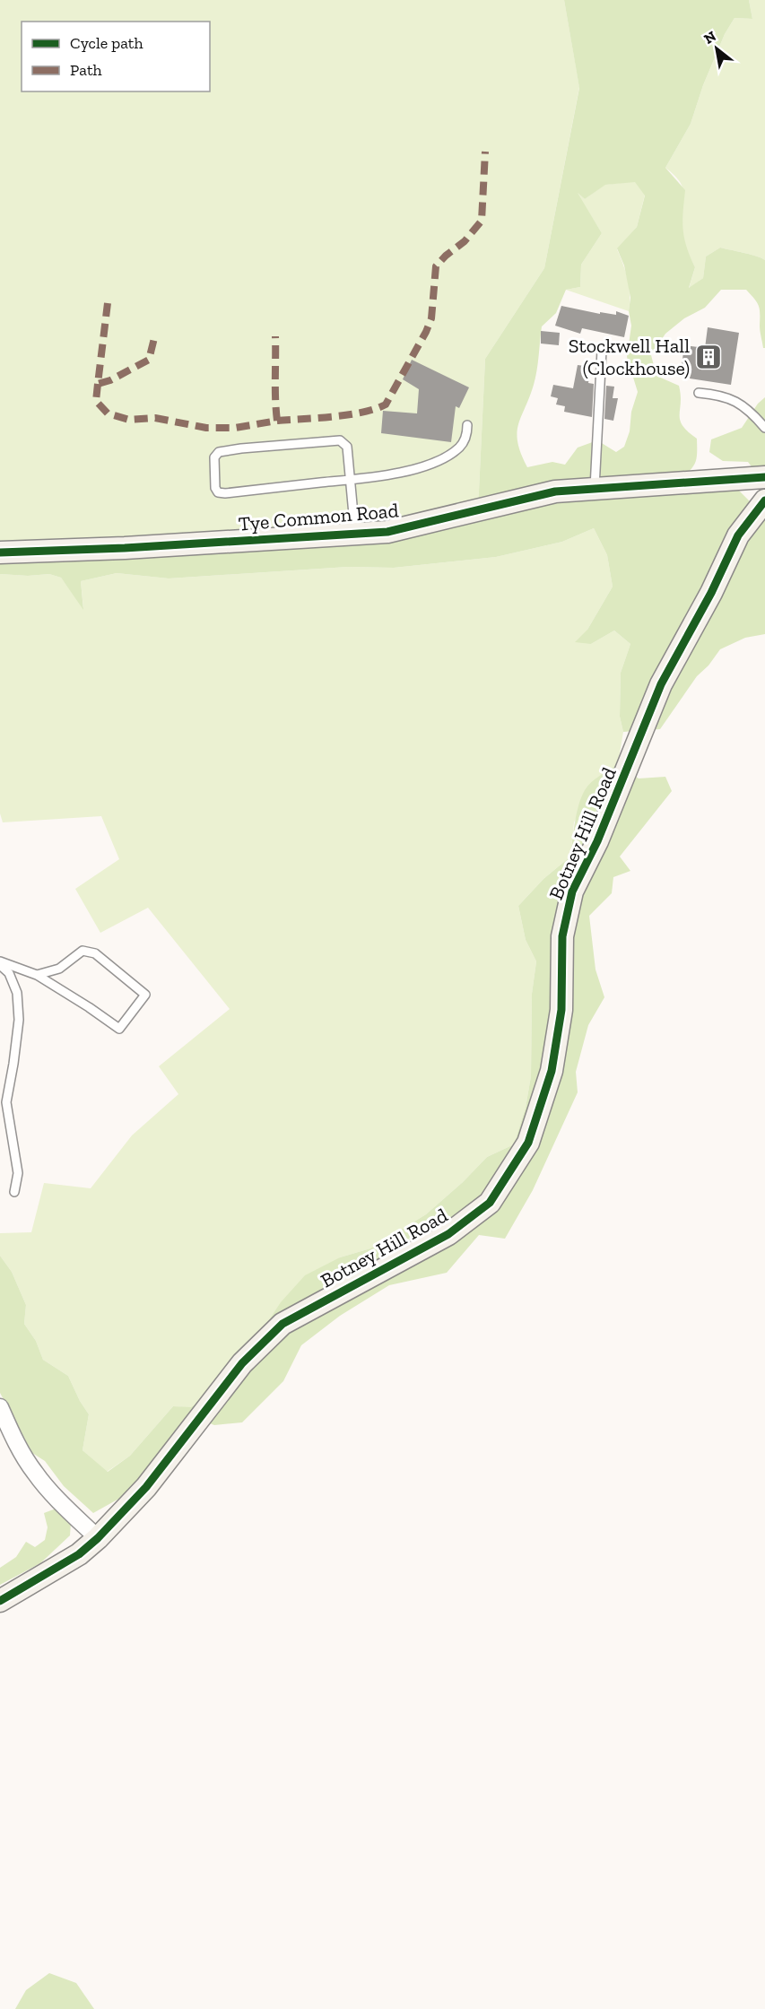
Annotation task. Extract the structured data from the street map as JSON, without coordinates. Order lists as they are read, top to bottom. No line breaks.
{"streets":{"street":["Tye Common Road","Botney Hill Road"]},"places":{"building":["Stockwell Hall (Clockhouse)"]},"legend":["Cycle path","Path"],"north":"top left"}
